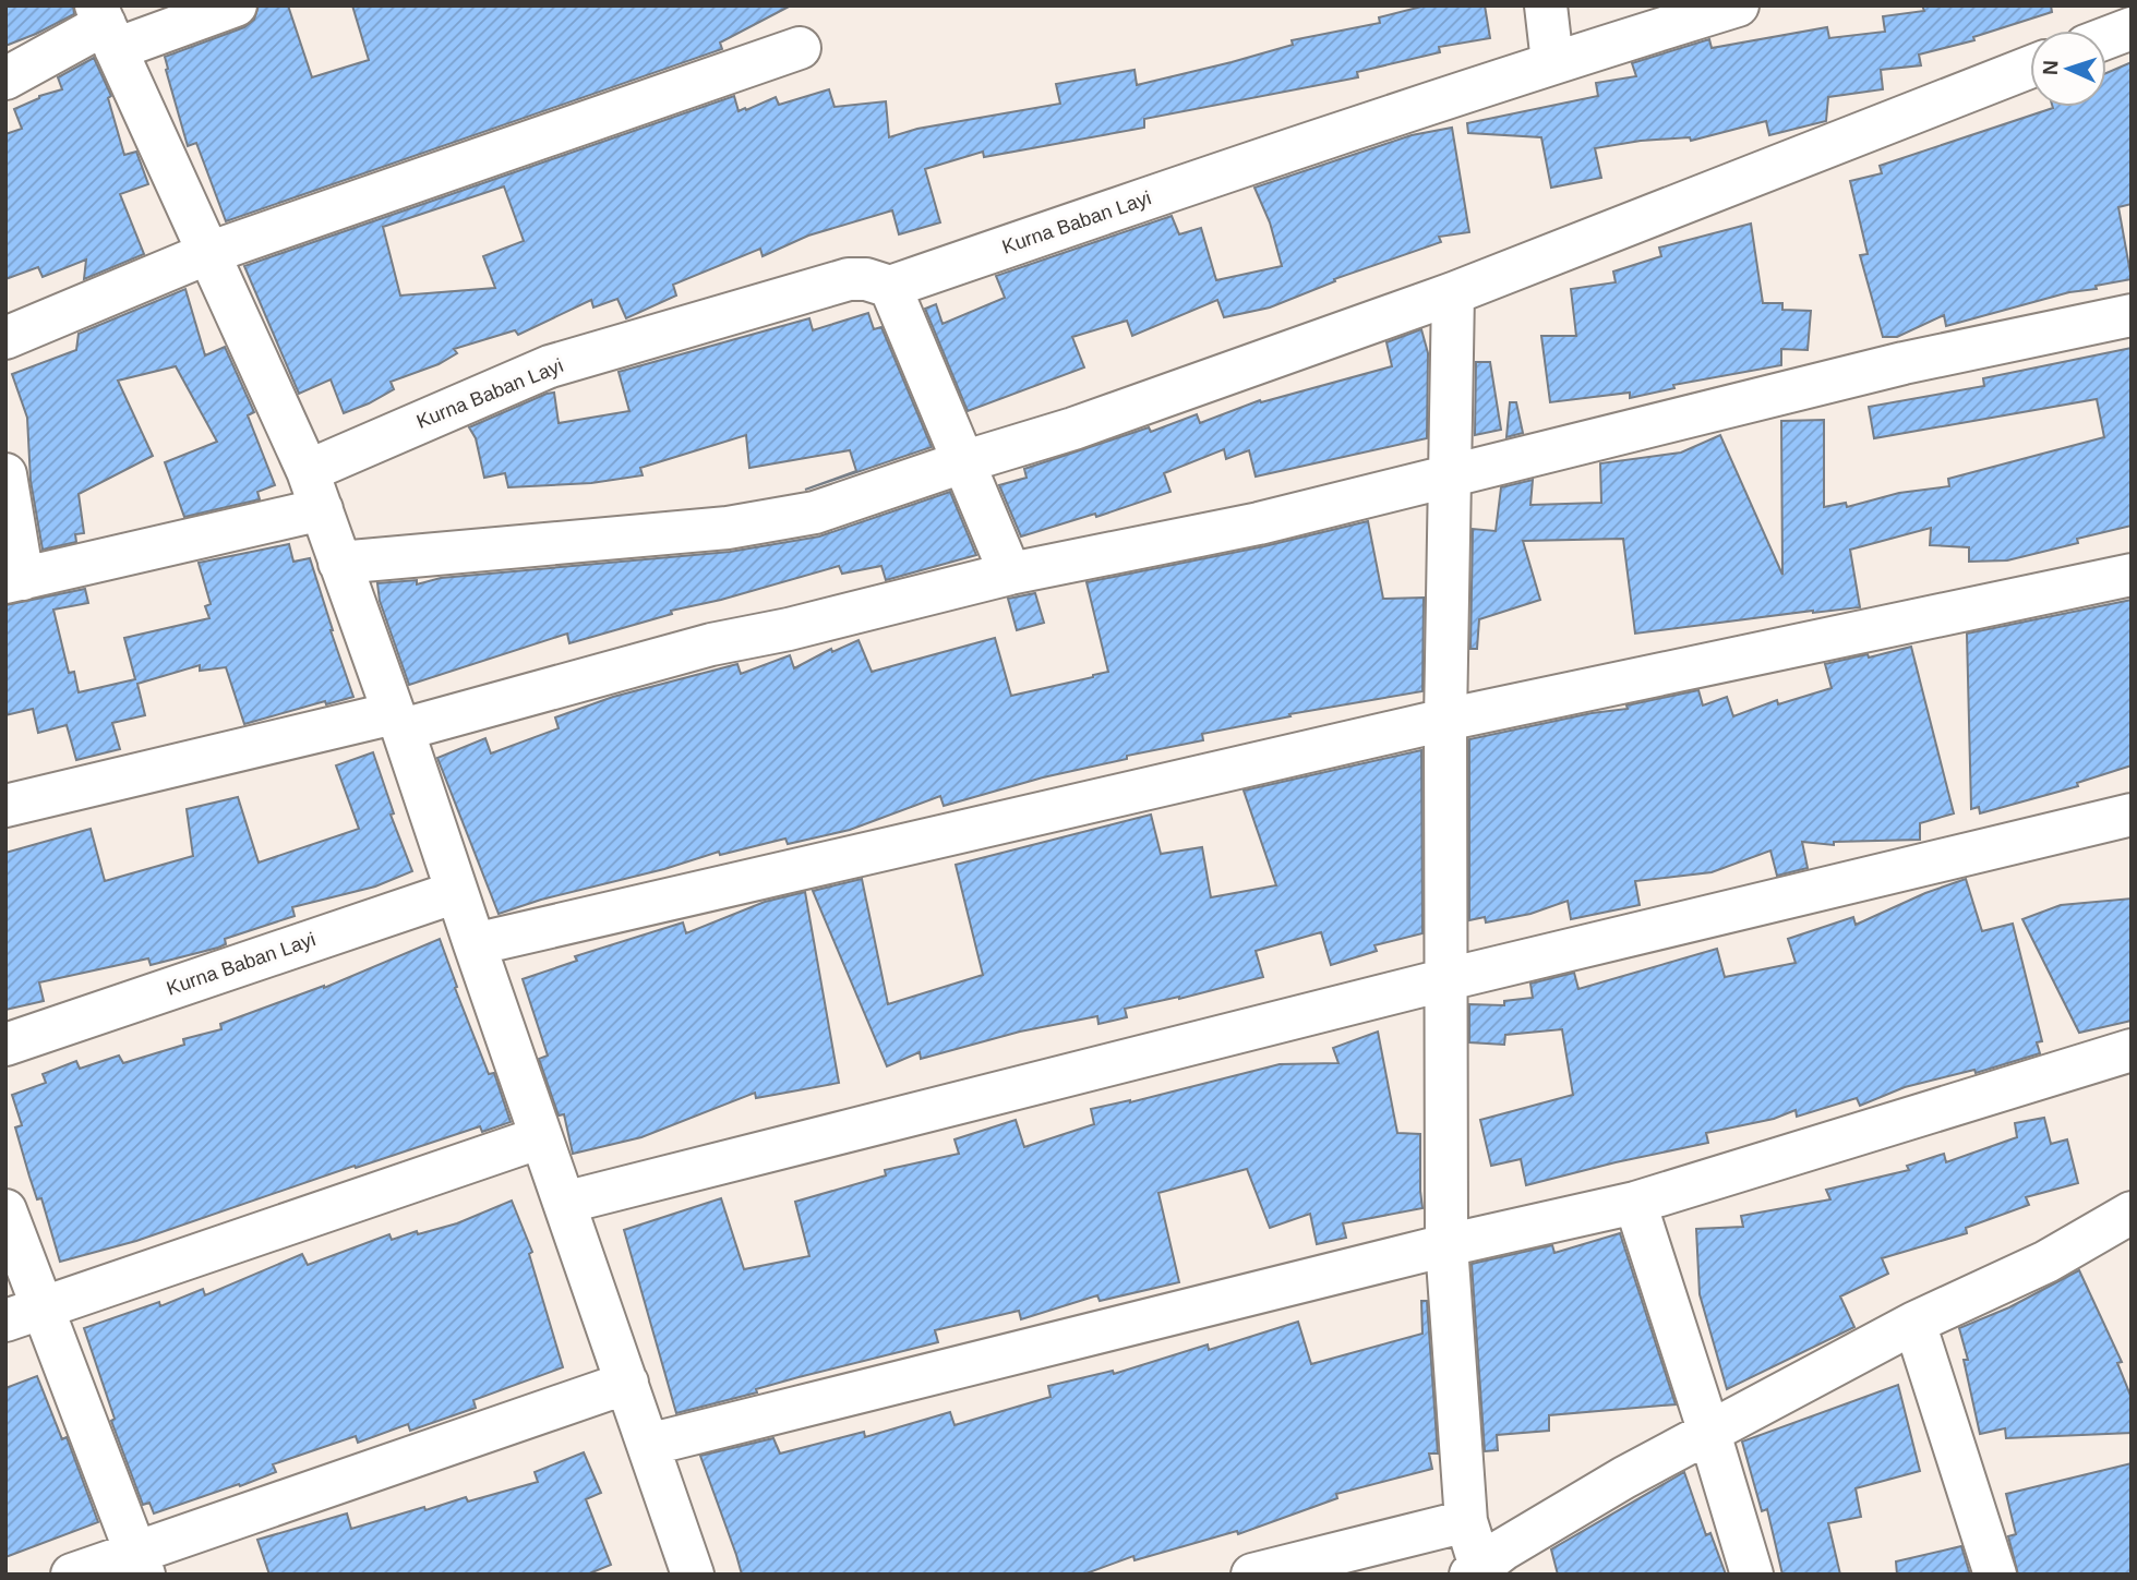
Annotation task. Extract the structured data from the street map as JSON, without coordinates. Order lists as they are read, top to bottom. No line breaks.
{"streets":{"street":["Kurna Baban Layi"]},"north":"left"}
